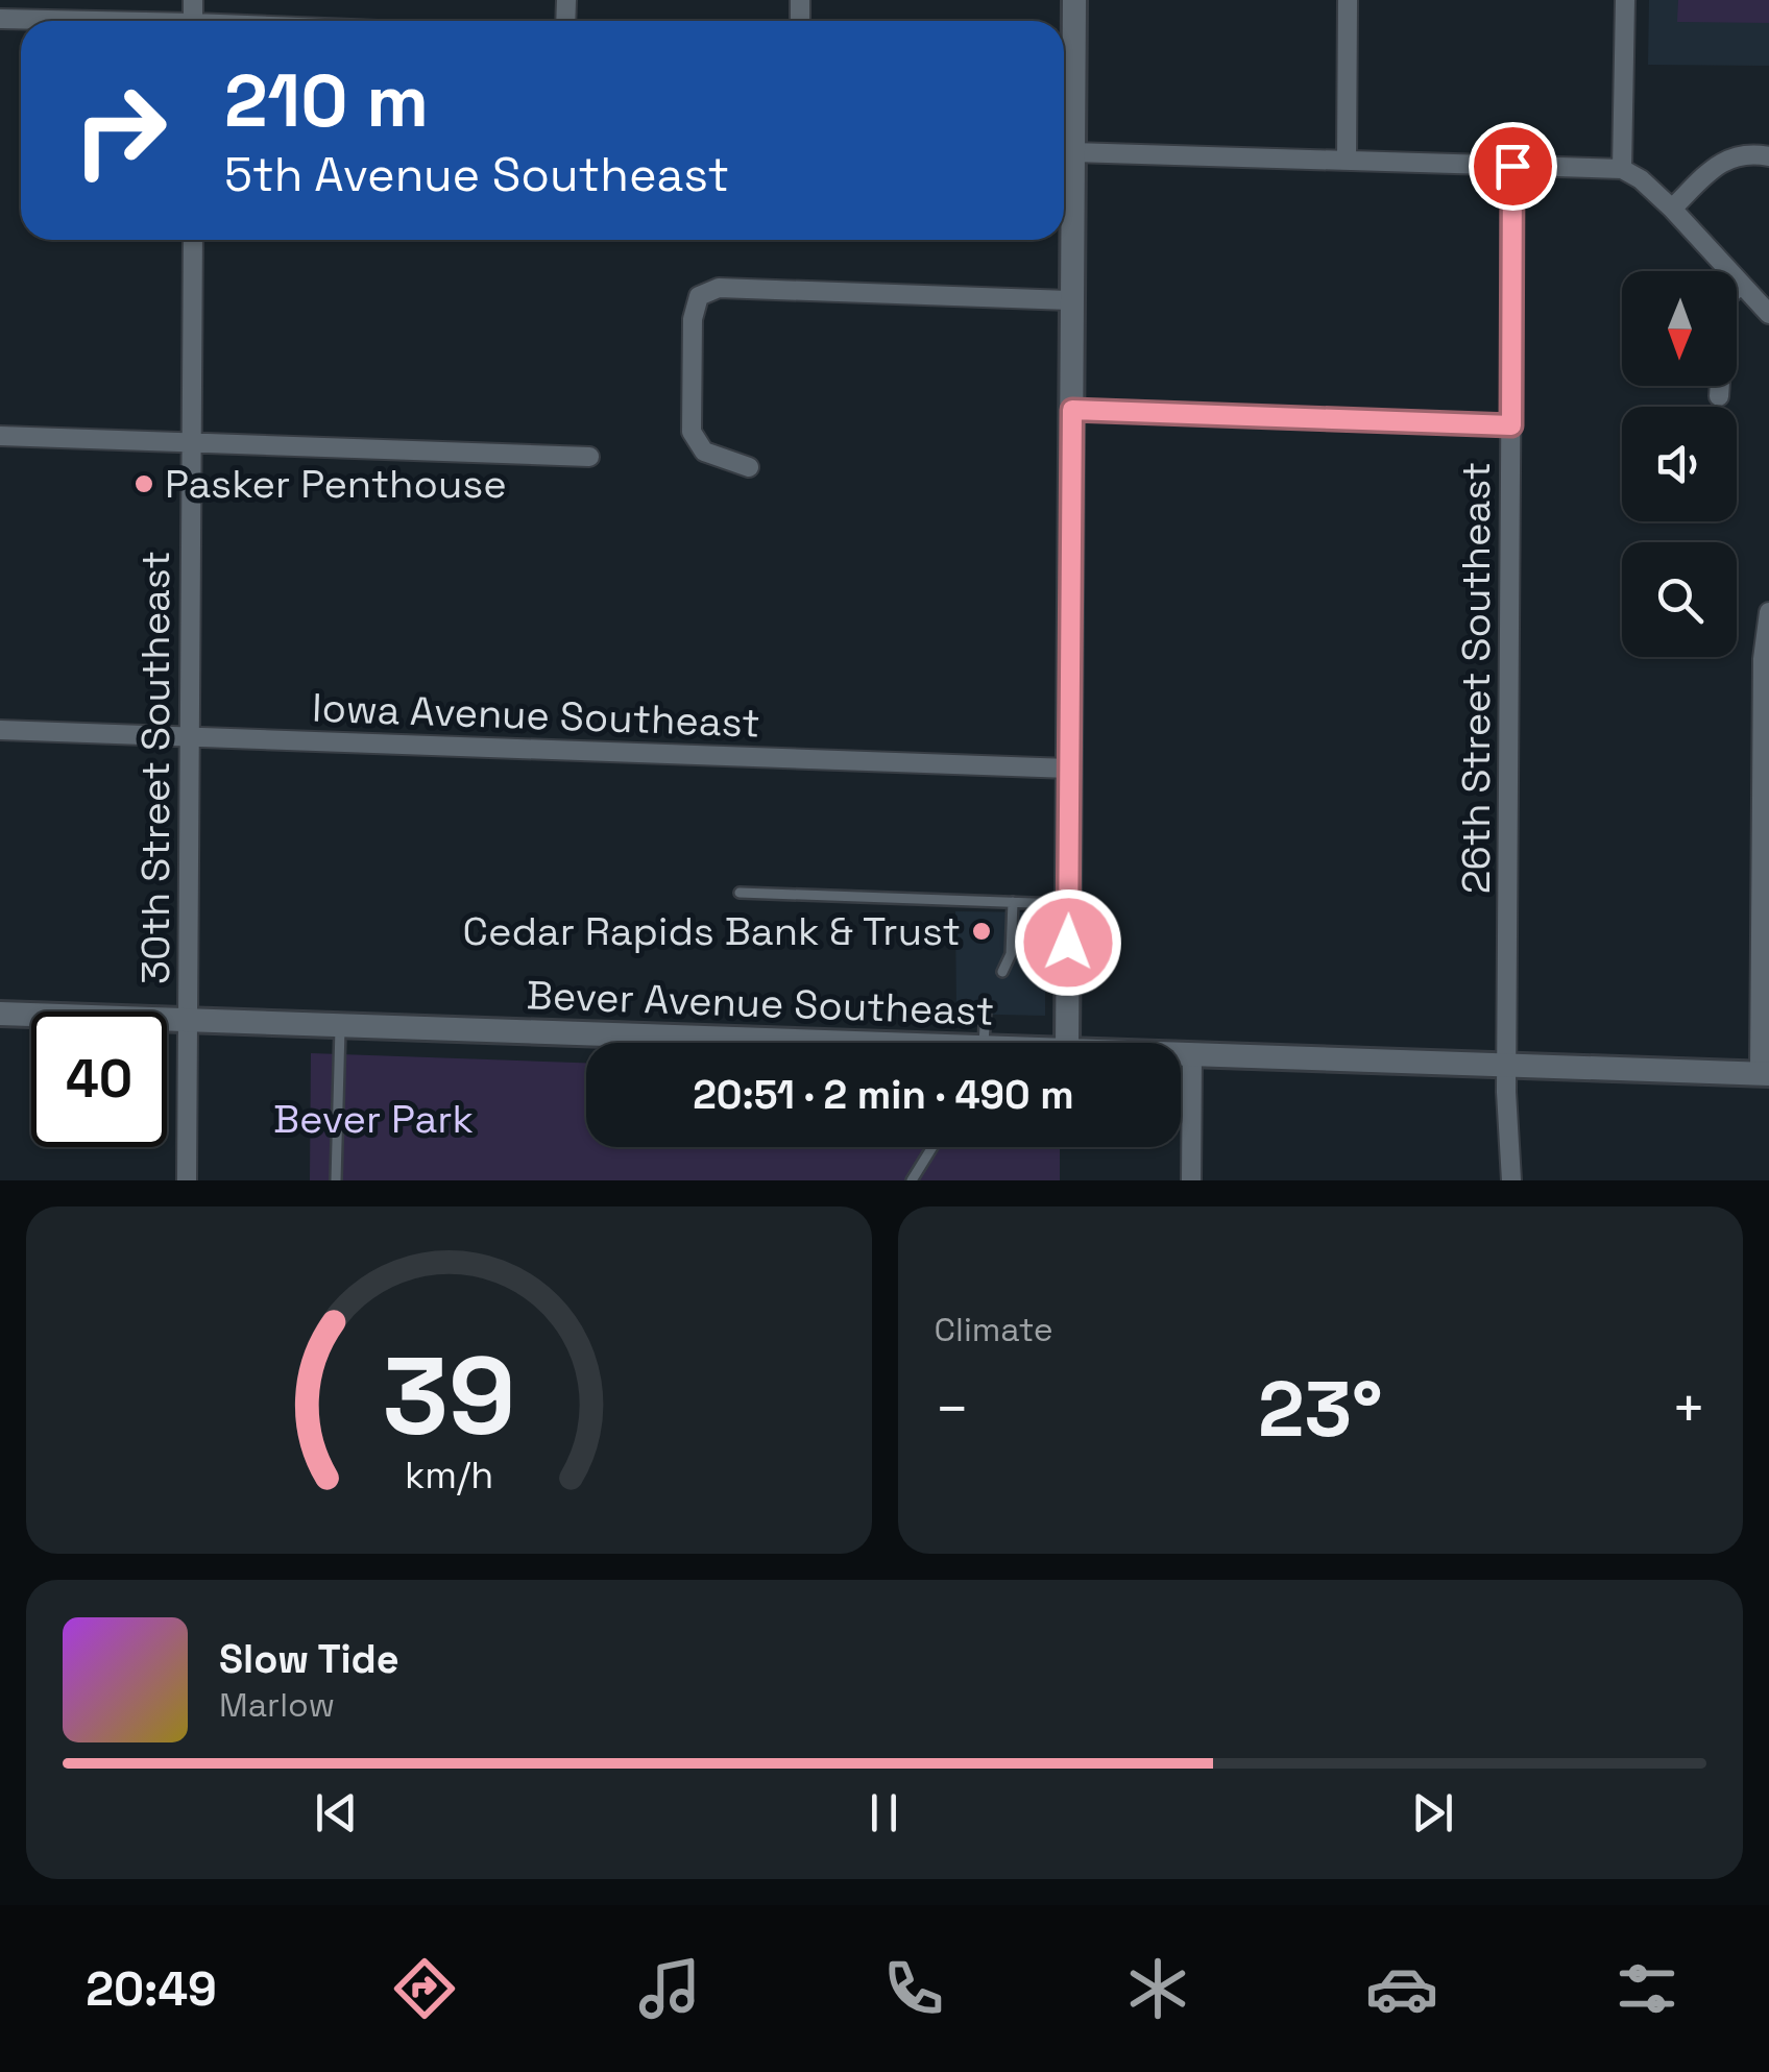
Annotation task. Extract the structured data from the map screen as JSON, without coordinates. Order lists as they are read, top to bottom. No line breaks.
{"streets":{"street":["26th Street Southeast","Iowa Avenue Southeast","30th Street Southeast","Bever Avenue Southeast"]},"crossings":[["26th Street Southeast","Bever Avenue Southeast"],["Iowa Avenue Southeast","30th Street Southeast"],["30th Street Southeast","Bever Avenue Southeast"]],"parks":["Bever Park"],"places":["Pasker Penthouse","Cedar Rapids Bank & Trust"],"north":"bottom","page":{"turn":["210 m","5th Avenue Southeast"],"limit":"40","trip":"20:51 · 2 min · 490 m","tile":"Climate","heat":["−","23°","+"],"song":["Slow Tide","Marlow"],"tabs":"20:49","gauge":["39","km/h"]}}
